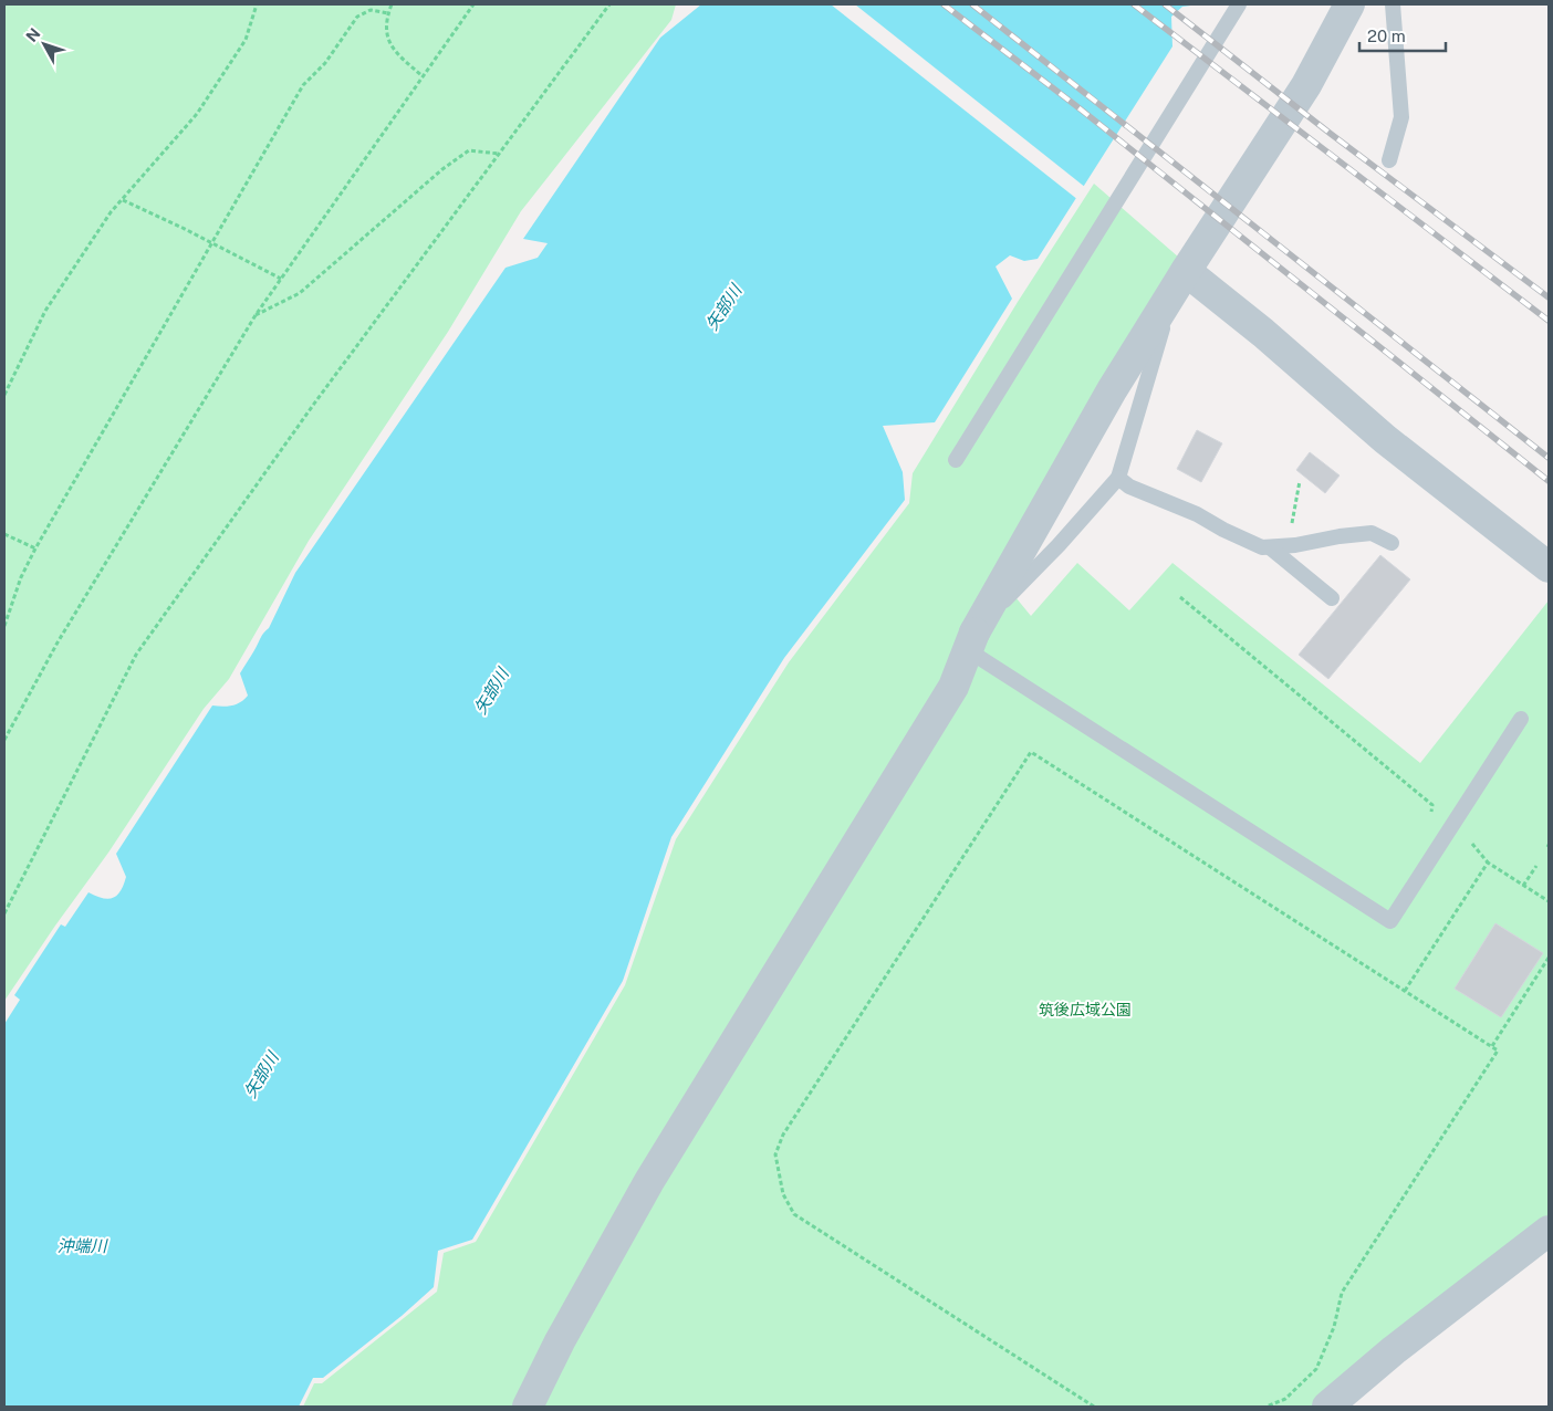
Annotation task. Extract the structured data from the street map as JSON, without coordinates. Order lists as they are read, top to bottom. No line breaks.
{"water":["矢部川","沖端川"],"parks":["筑後広域公園"],"scale_bar":"20 m","north":"top left"}
